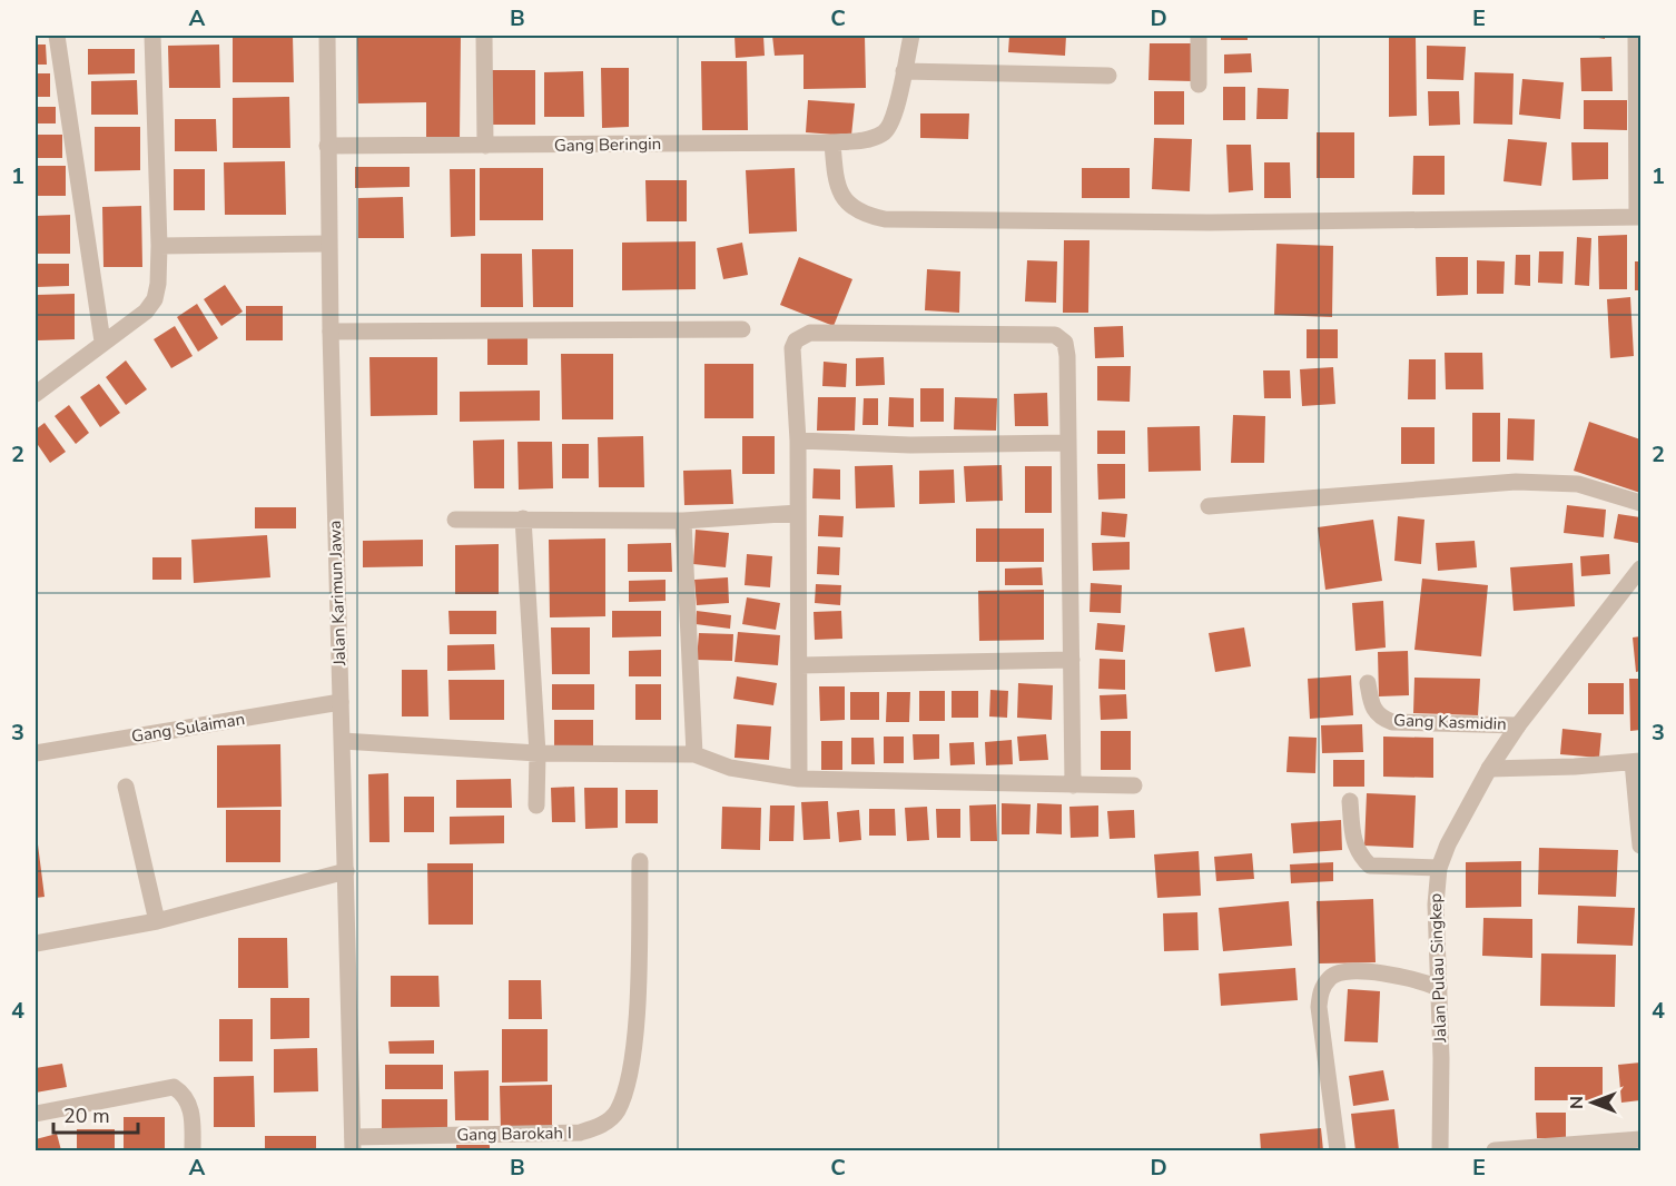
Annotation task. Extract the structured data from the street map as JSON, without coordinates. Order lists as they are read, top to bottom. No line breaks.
{"streets":{"street":["Gang Beringin","Jalan Karimun Jawa","Gang Kasmidin","Gang Sulaiman","Jalan Pulau Singkep","Gang Barokah I"]},"crossings":[["Gang Beringin","Jalan Karimun Jawa"],["Jalan Karimun Jawa","Gang Sulaiman"],["Jalan Karimun Jawa","Gang Barokah I"],["Gang Kasmidin","Jalan Pulau Singkep"]],"scale_bar":"20 m","north":"left","grid":{"columns":["A","B","C","D","E"],"rows":["1","2","3","4"]}}
